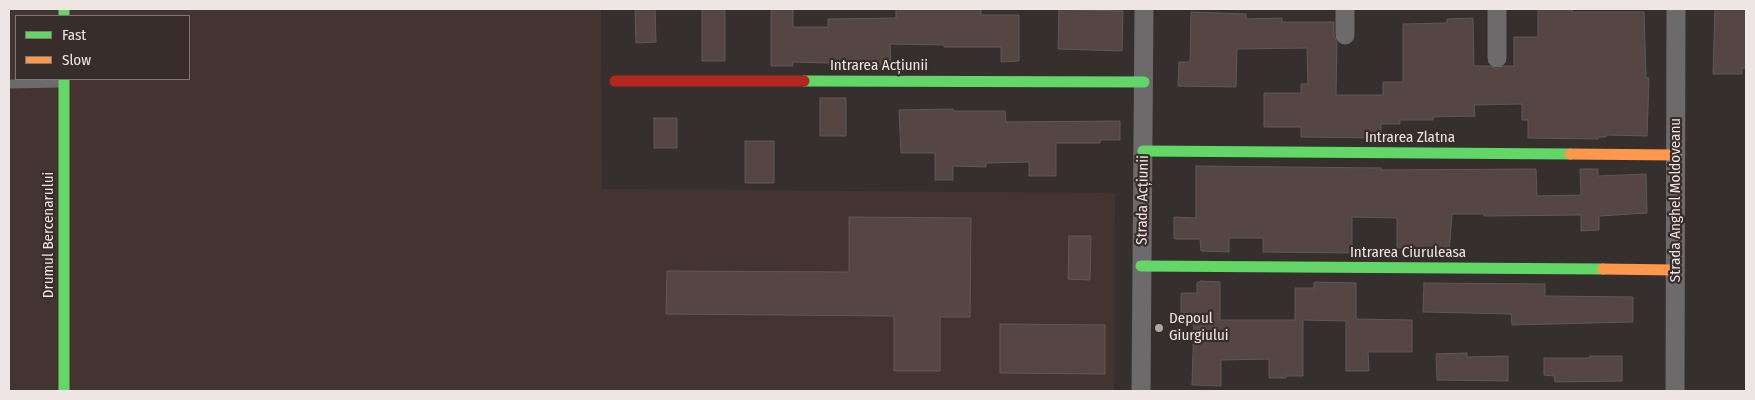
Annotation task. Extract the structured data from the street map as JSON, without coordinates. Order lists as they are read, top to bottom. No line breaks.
{"streets":{"street":["Intrarea Acțiunii","Intrarea Zlatna","Strada Acțiunii","Strada Anghel Moldoveanu","Drumul Bercenarului","Intrarea Ciuruleasa"]},"crossings":[["Intrarea Acțiunii","Strada Acțiunii"],["Intrarea Zlatna","Strada Acțiunii"],["Intrarea Zlatna","Strada Anghel Moldoveanu"],["Strada Acțiunii","Intrarea Ciuruleasa"],["Strada Anghel Moldoveanu","Intrarea Ciuruleasa"]],"places":["Depoul Giurgiului"],"legend":["Fast","Slow"]}
